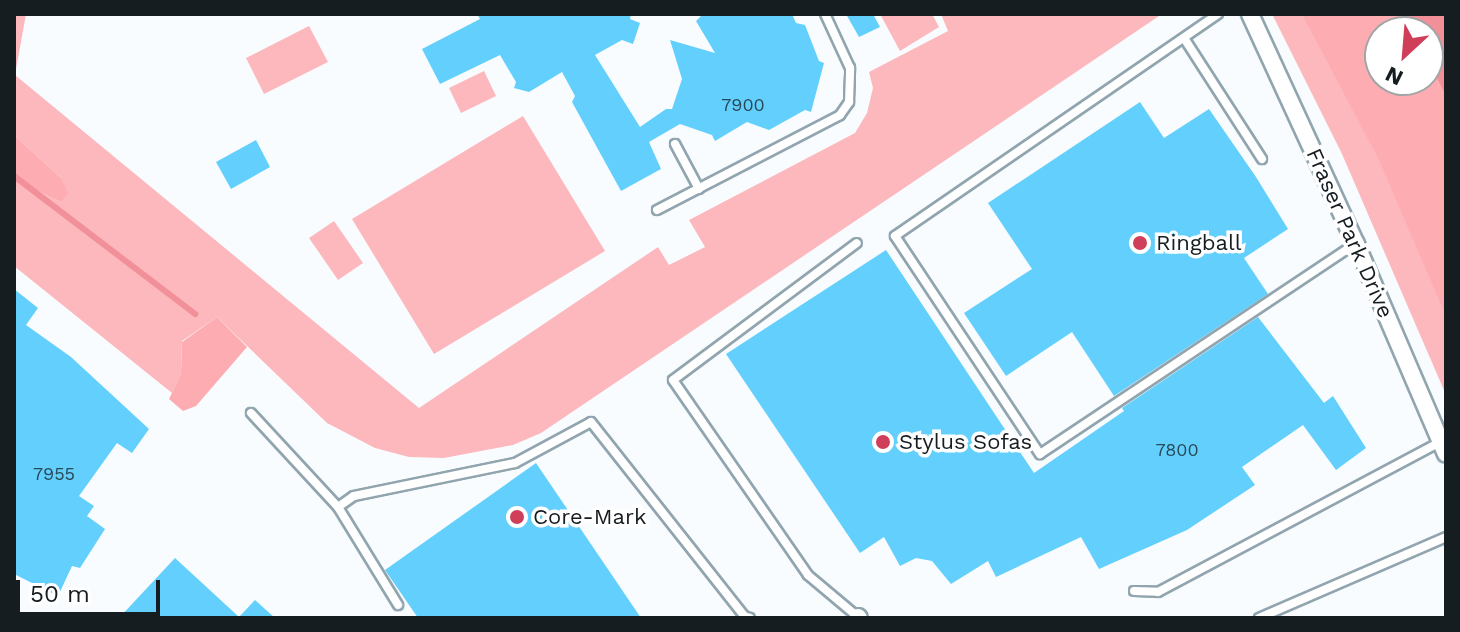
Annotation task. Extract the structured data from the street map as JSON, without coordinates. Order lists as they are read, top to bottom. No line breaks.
{"streets":{"street":["Fraser Park Drive"]},"places":["Ringball","Stylus Sofas","Core-Mark"],"house_numbers":["7900","7800","7955"],"scale_bar":"50 m","north":"bottom left"}
